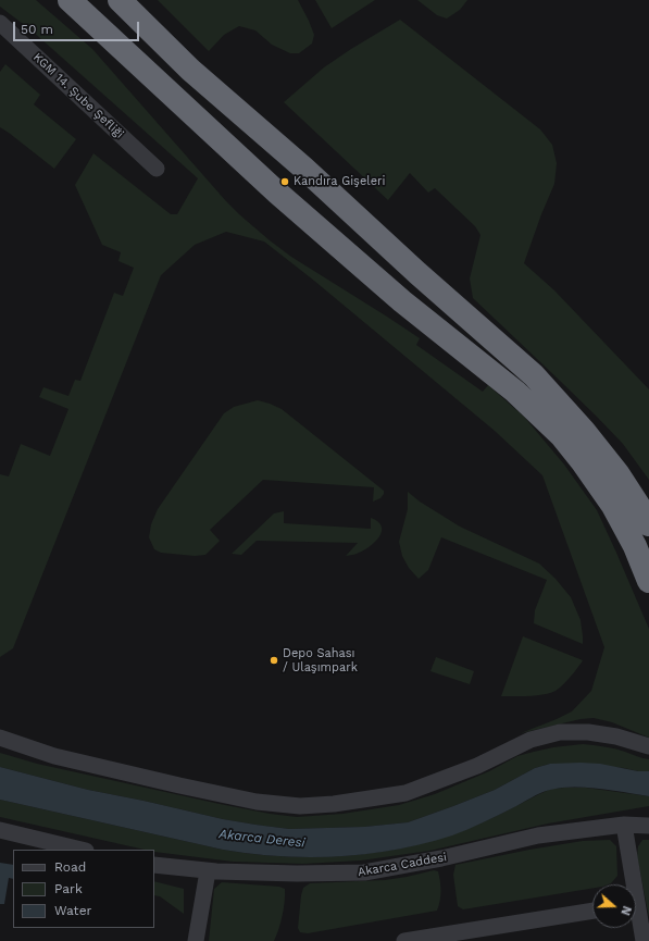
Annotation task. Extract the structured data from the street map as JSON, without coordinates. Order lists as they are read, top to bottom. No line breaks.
{"streets":{"street":["KGM 14. Şube Şefliği","Akarca Caddesi"]},"water":["Akarca Deresi"],"places":["Kandıra Gişeleri","Depo Sahası / Ulaşımpark"],"legend":["Road","Park","Water"],"scale_bar":"50 m","north":"right"}
